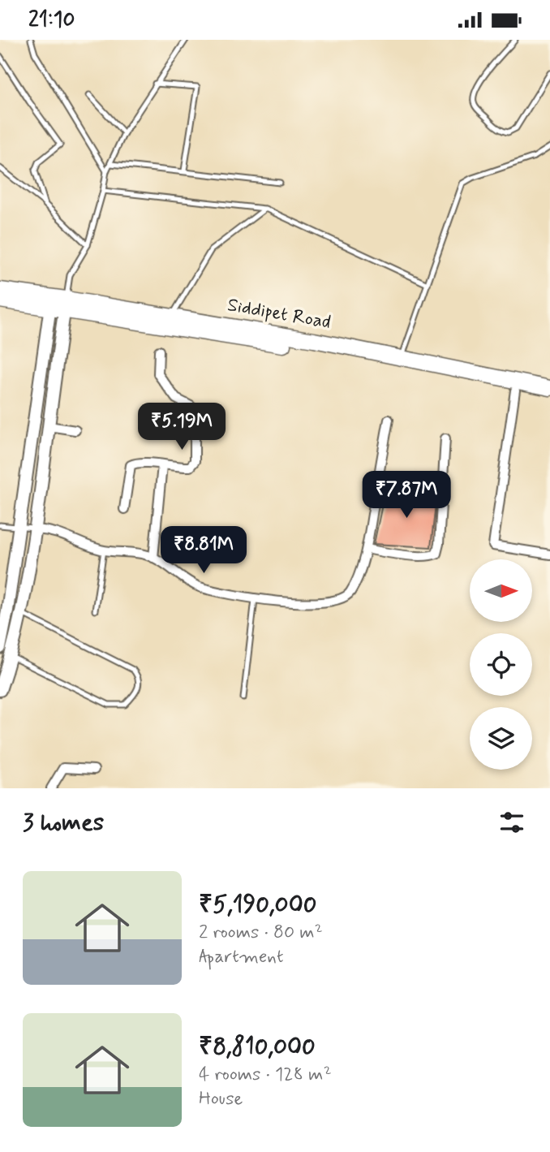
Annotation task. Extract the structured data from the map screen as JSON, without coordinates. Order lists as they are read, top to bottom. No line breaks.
{"streets":{"main road":["Siddipet Road"]},"north":"right","page":{"status":"21:10","price":["₹5.19M","₹7.87M","₹8.81M"],"heading":"3 homes","list":[{"name":"₹5,190,000","note":"2 rooms · 80 m² · Apartment"},{"name":"₹8,810,000","note":"4 rooms · 128 m² · House"}]}}
